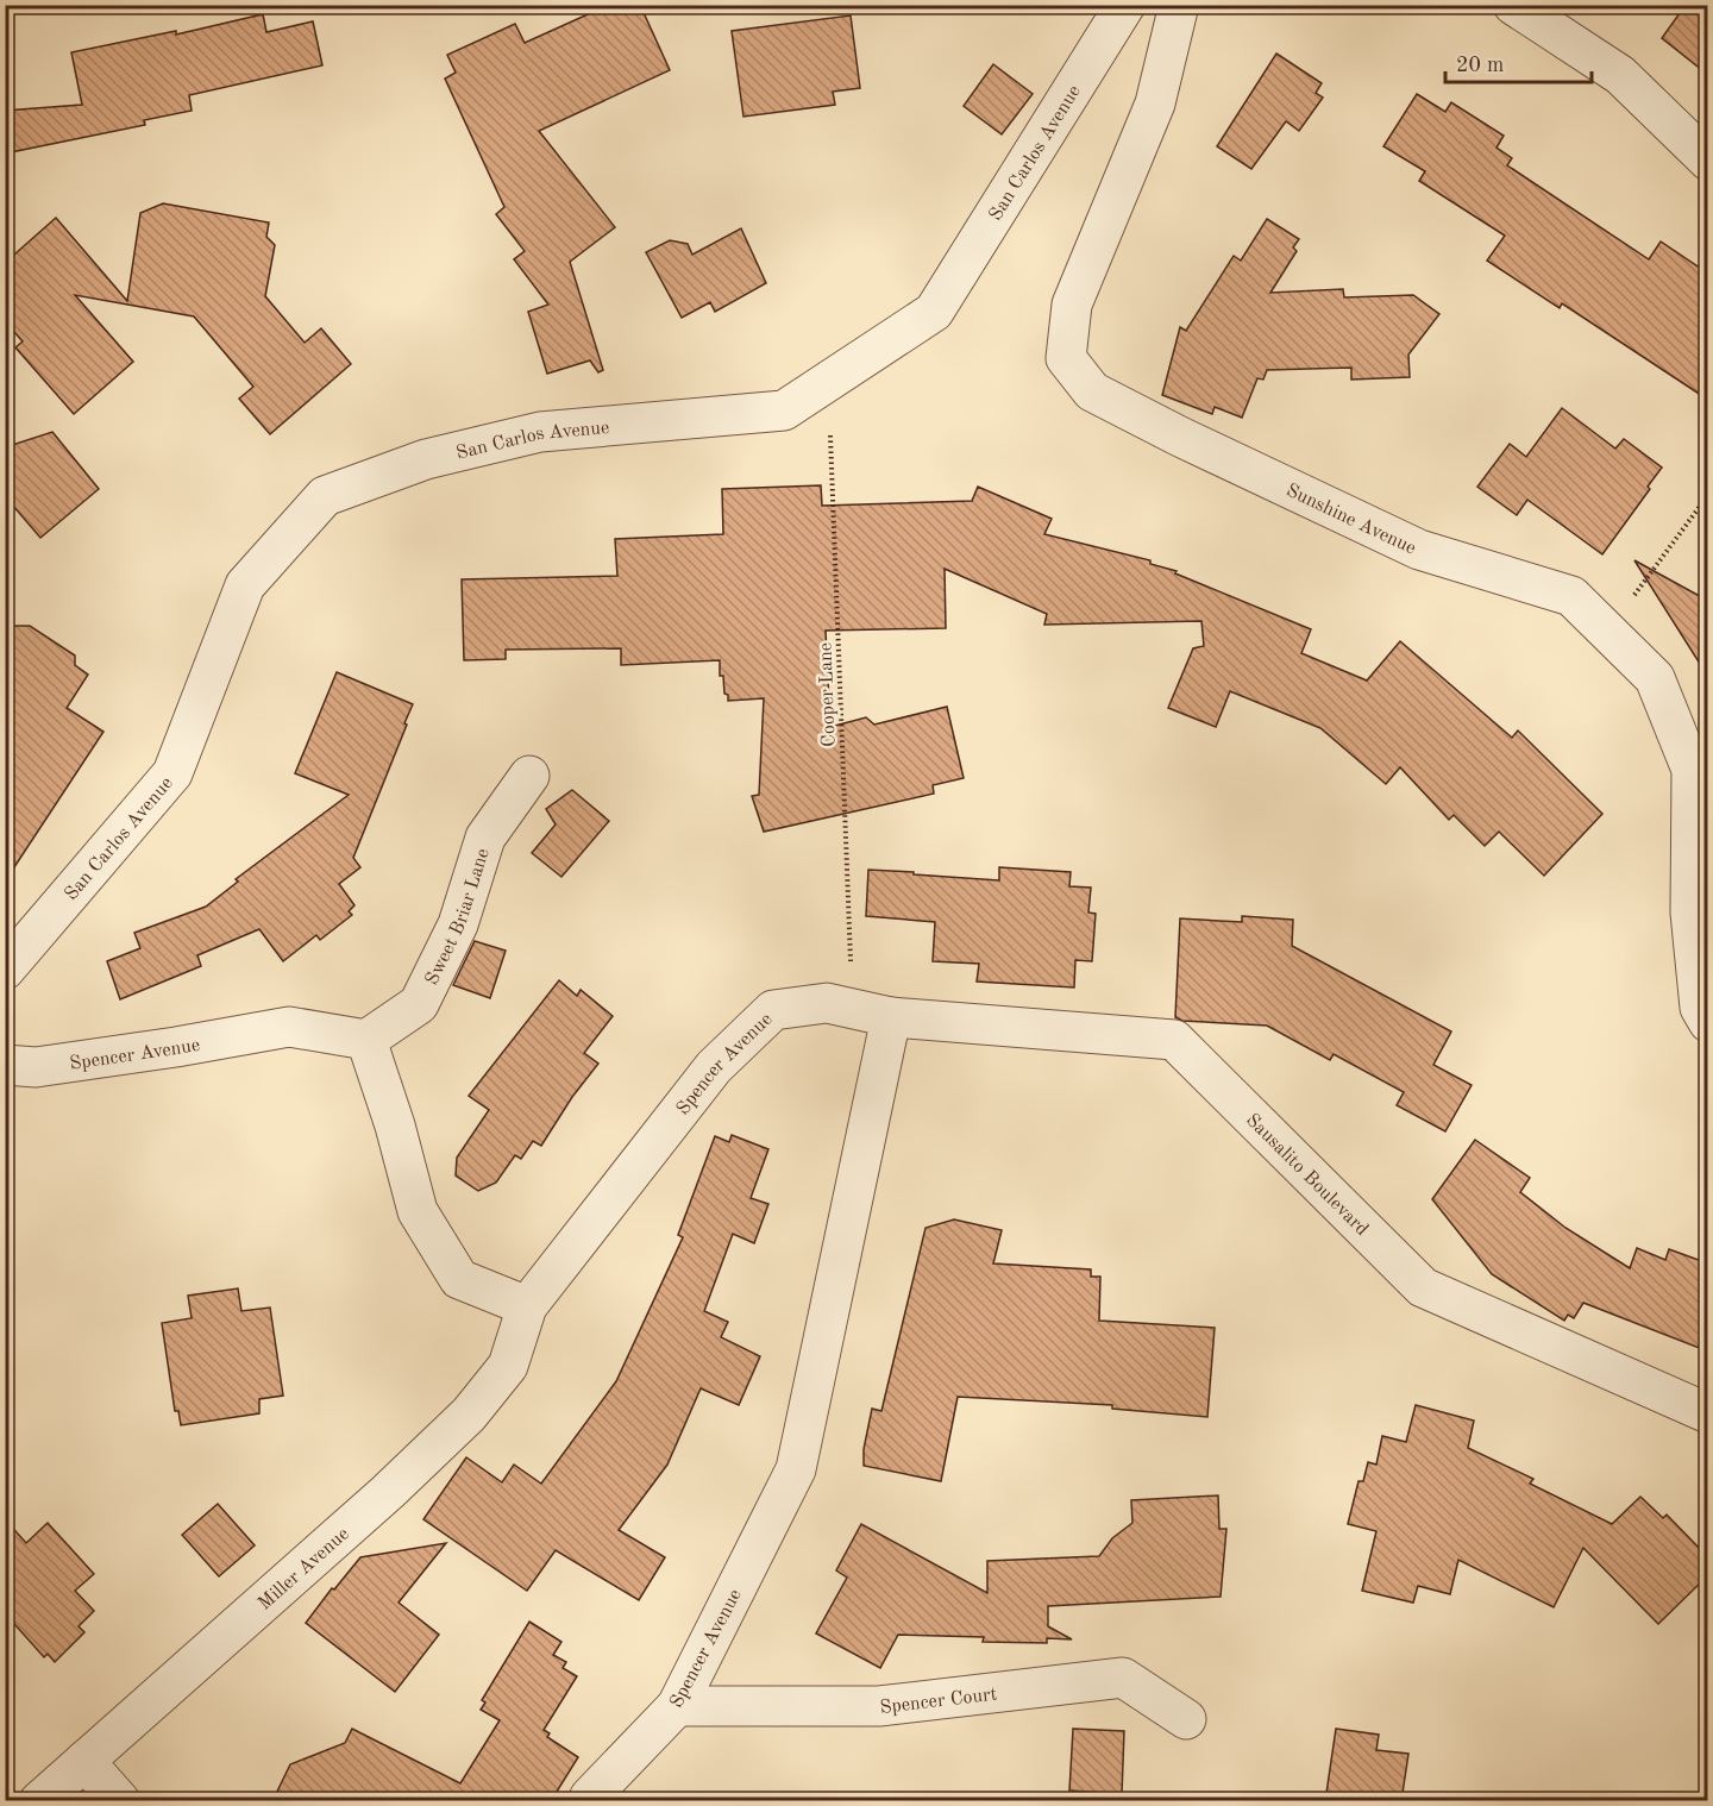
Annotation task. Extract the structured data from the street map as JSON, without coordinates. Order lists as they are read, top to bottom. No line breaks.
{"streets":{"street":["San Carlos Avenue","Sunshine Avenue","Sweet Briar Lane","Spencer Avenue","Sausalito Boulevard","Miller Avenue","Spencer Court"],"path":["Cooper Lane"]},"crossings":[["San Carlos Avenue","Cooper Lane"],["Cooper Lane","Spencer Avenue"],["Sweet Briar Lane","Spencer Avenue"],["Spencer Avenue","Sausalito Boulevard"],["Spencer Avenue","Miller Avenue"],["Spencer Avenue","Spencer Court"]],"scale_bar":"20 m"}
